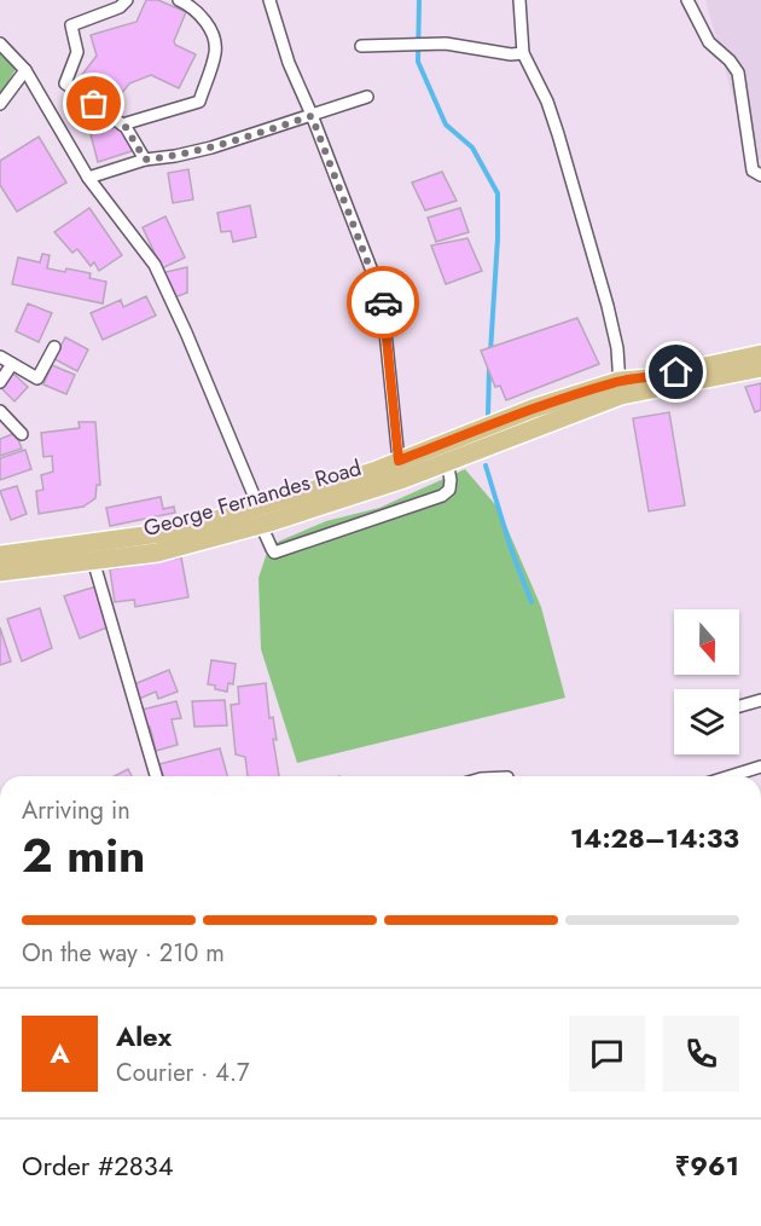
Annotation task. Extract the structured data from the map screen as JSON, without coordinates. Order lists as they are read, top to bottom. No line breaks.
{"streets":{"main road":["George Fernandes Road"]},"north":"bottom","page":{"heading":["2 min","Arriving in","14:28–14:33"],"panel":["Alex","Courier · 4.7","Order #2834","₹961"],"bar":"On the way · 210 m","round":"A"}}
